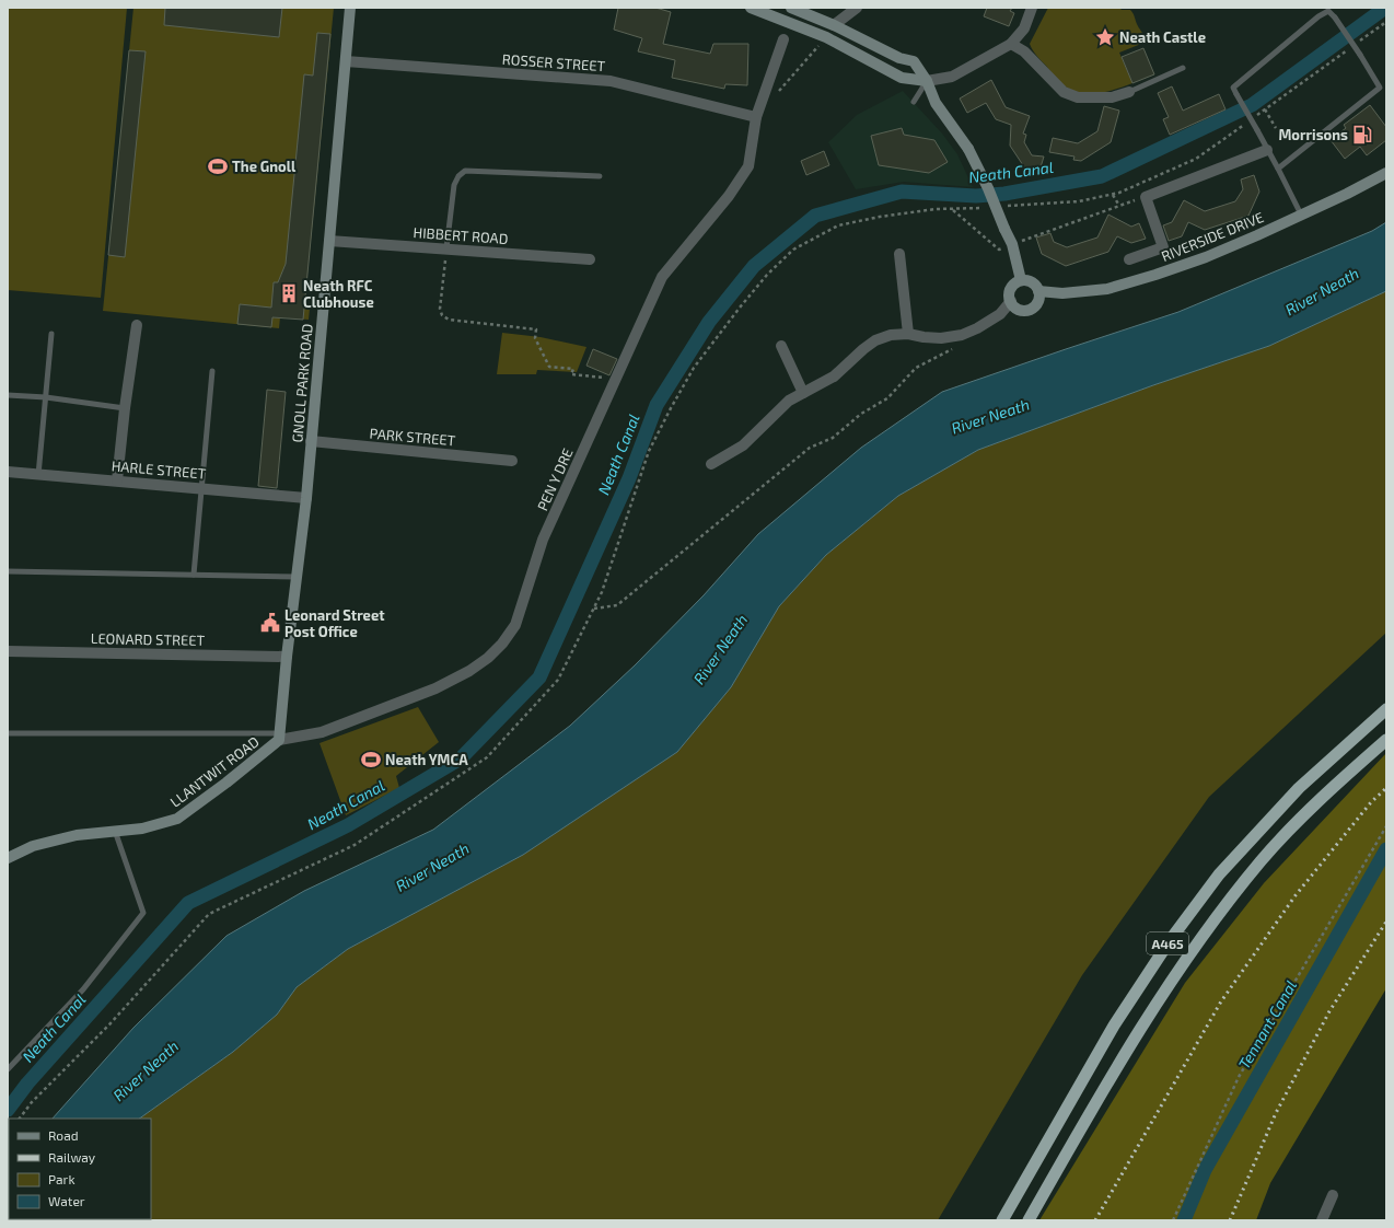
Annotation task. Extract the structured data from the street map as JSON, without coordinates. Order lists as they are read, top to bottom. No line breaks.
{"streets":{"highway":["A465"],"main road":["RIVERSIDE DRIVE","GNOLL PARK ROAD","LLANTWIT ROAD"],"street":["ROSSER STREET","HIBBERT ROAD","PARK STREET","HARLE STREET","PEN Y DRE","LEONARD STREET"]},"crossings":[["ROSSER STREET","GNOLL PARK ROAD"],["ROSSER STREET","PEN Y DRE"],["HIBBERT ROAD","GNOLL PARK ROAD"],["GNOLL PARK ROAD","PARK STREET"],["GNOLL PARK ROAD","HARLE STREET"],["GNOLL PARK ROAD","LEONARD STREET"],["GNOLL PARK ROAD","LLANTWIT ROAD"],["PEN Y DRE","LLANTWIT ROAD"],["LEONARD STREET","LLANTWIT ROAD"]],"water":["Neath Canal","River Neath","Tennant Canal"],"places":{"place":["Neath Castle"],"fuel station":["Morrisons"],"sports":["The Gnoll","Neath YMCA"],"building":["Neath RFC Clubhouse"],"public building":["Leonard Street Post Office"]},"legend":["Road","Railway","Park","Water"]}
